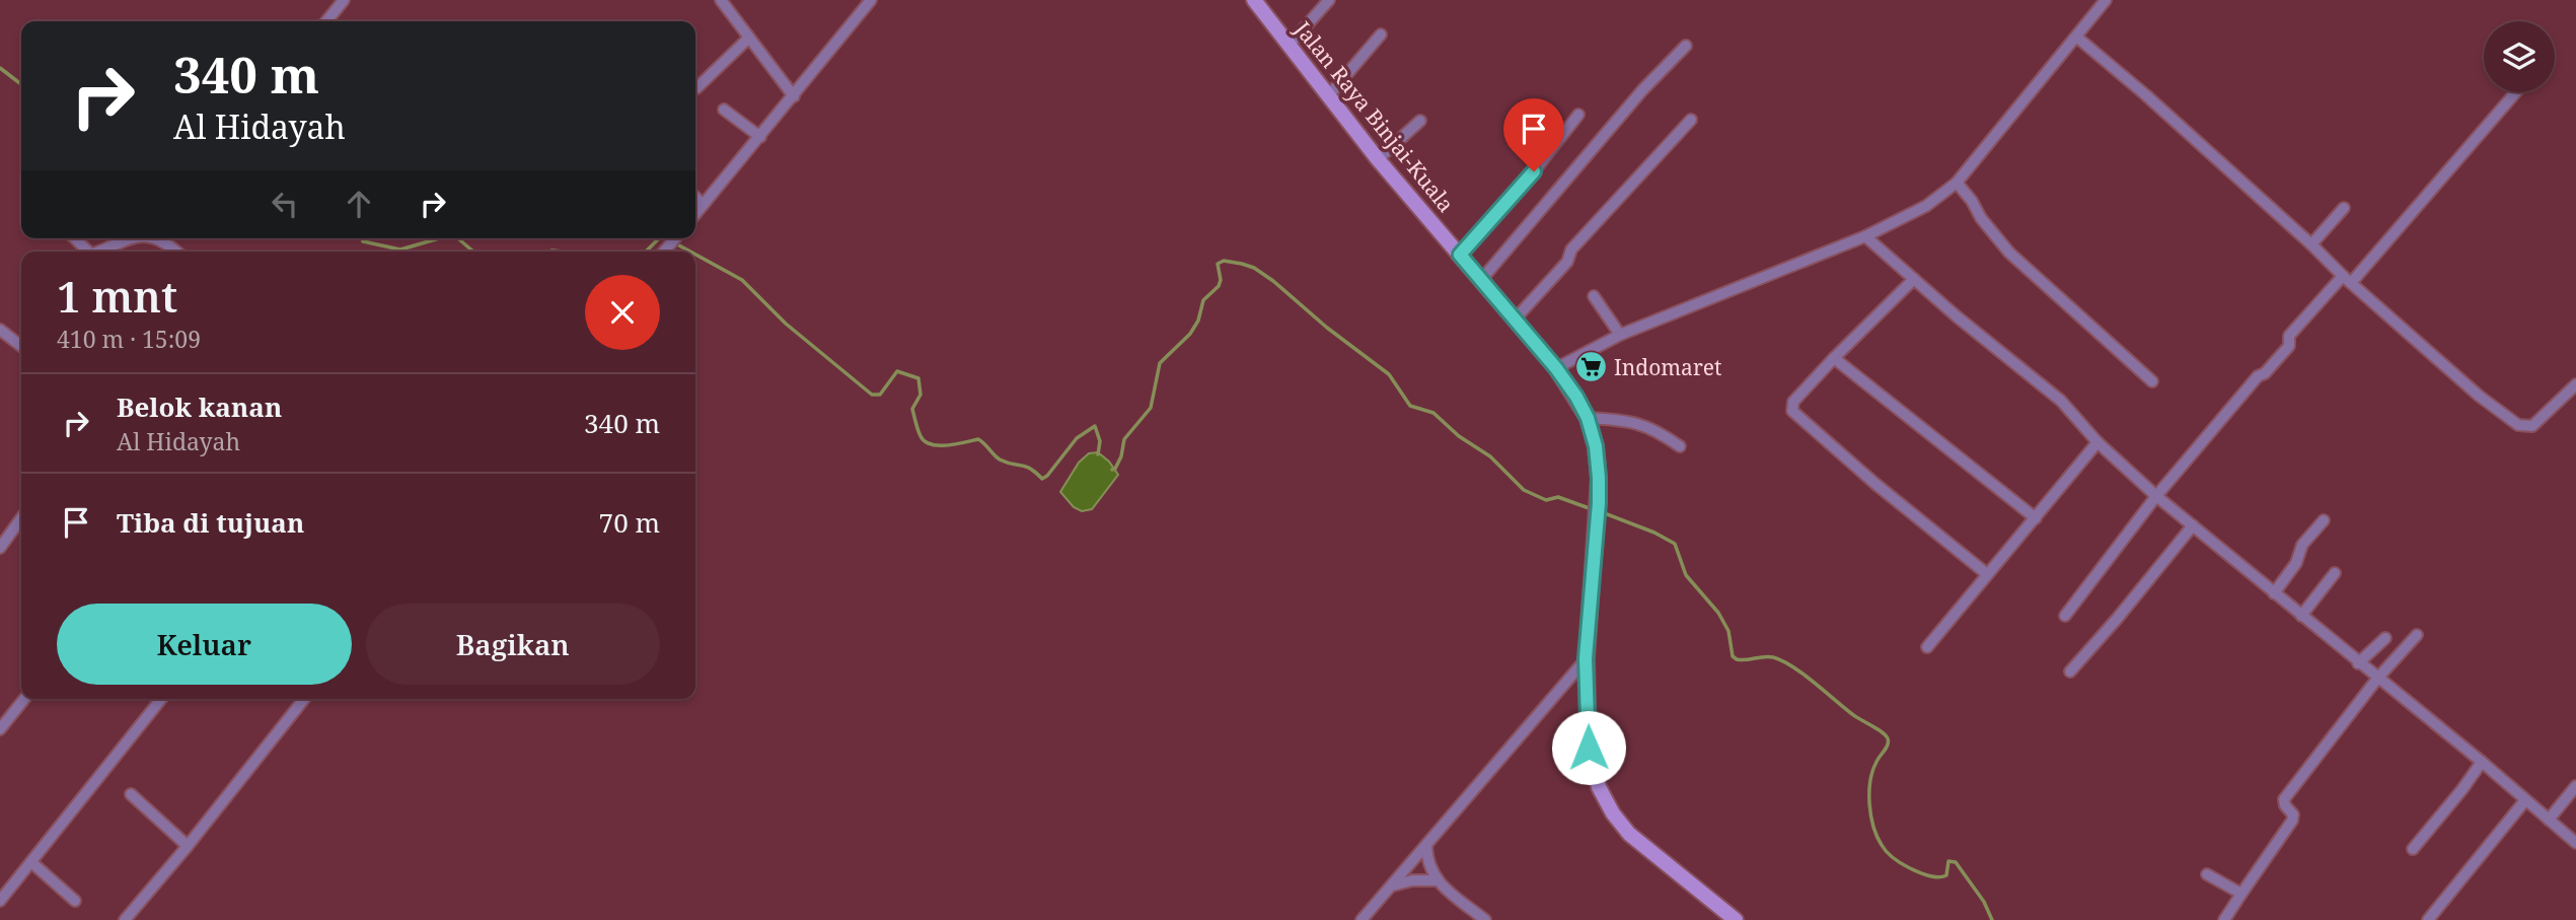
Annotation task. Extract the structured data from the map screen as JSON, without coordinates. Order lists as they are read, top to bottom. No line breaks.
{"streets":{"main road":["Jalan Raya Binjai-Kuala"]},"places":{"supermarket":["Indomaret"]},"page":{"turn":["340 m","Al Hidayah"],"heading":["1 mnt","410 m · 15:09"],"list":[{"name":"Belok kanan","note":"Al Hidayah","value":"340 m"},{"name":"Tiba di tujuan","value":"70 m"}],"buttons":["Keluar","Bagikan"]}}
